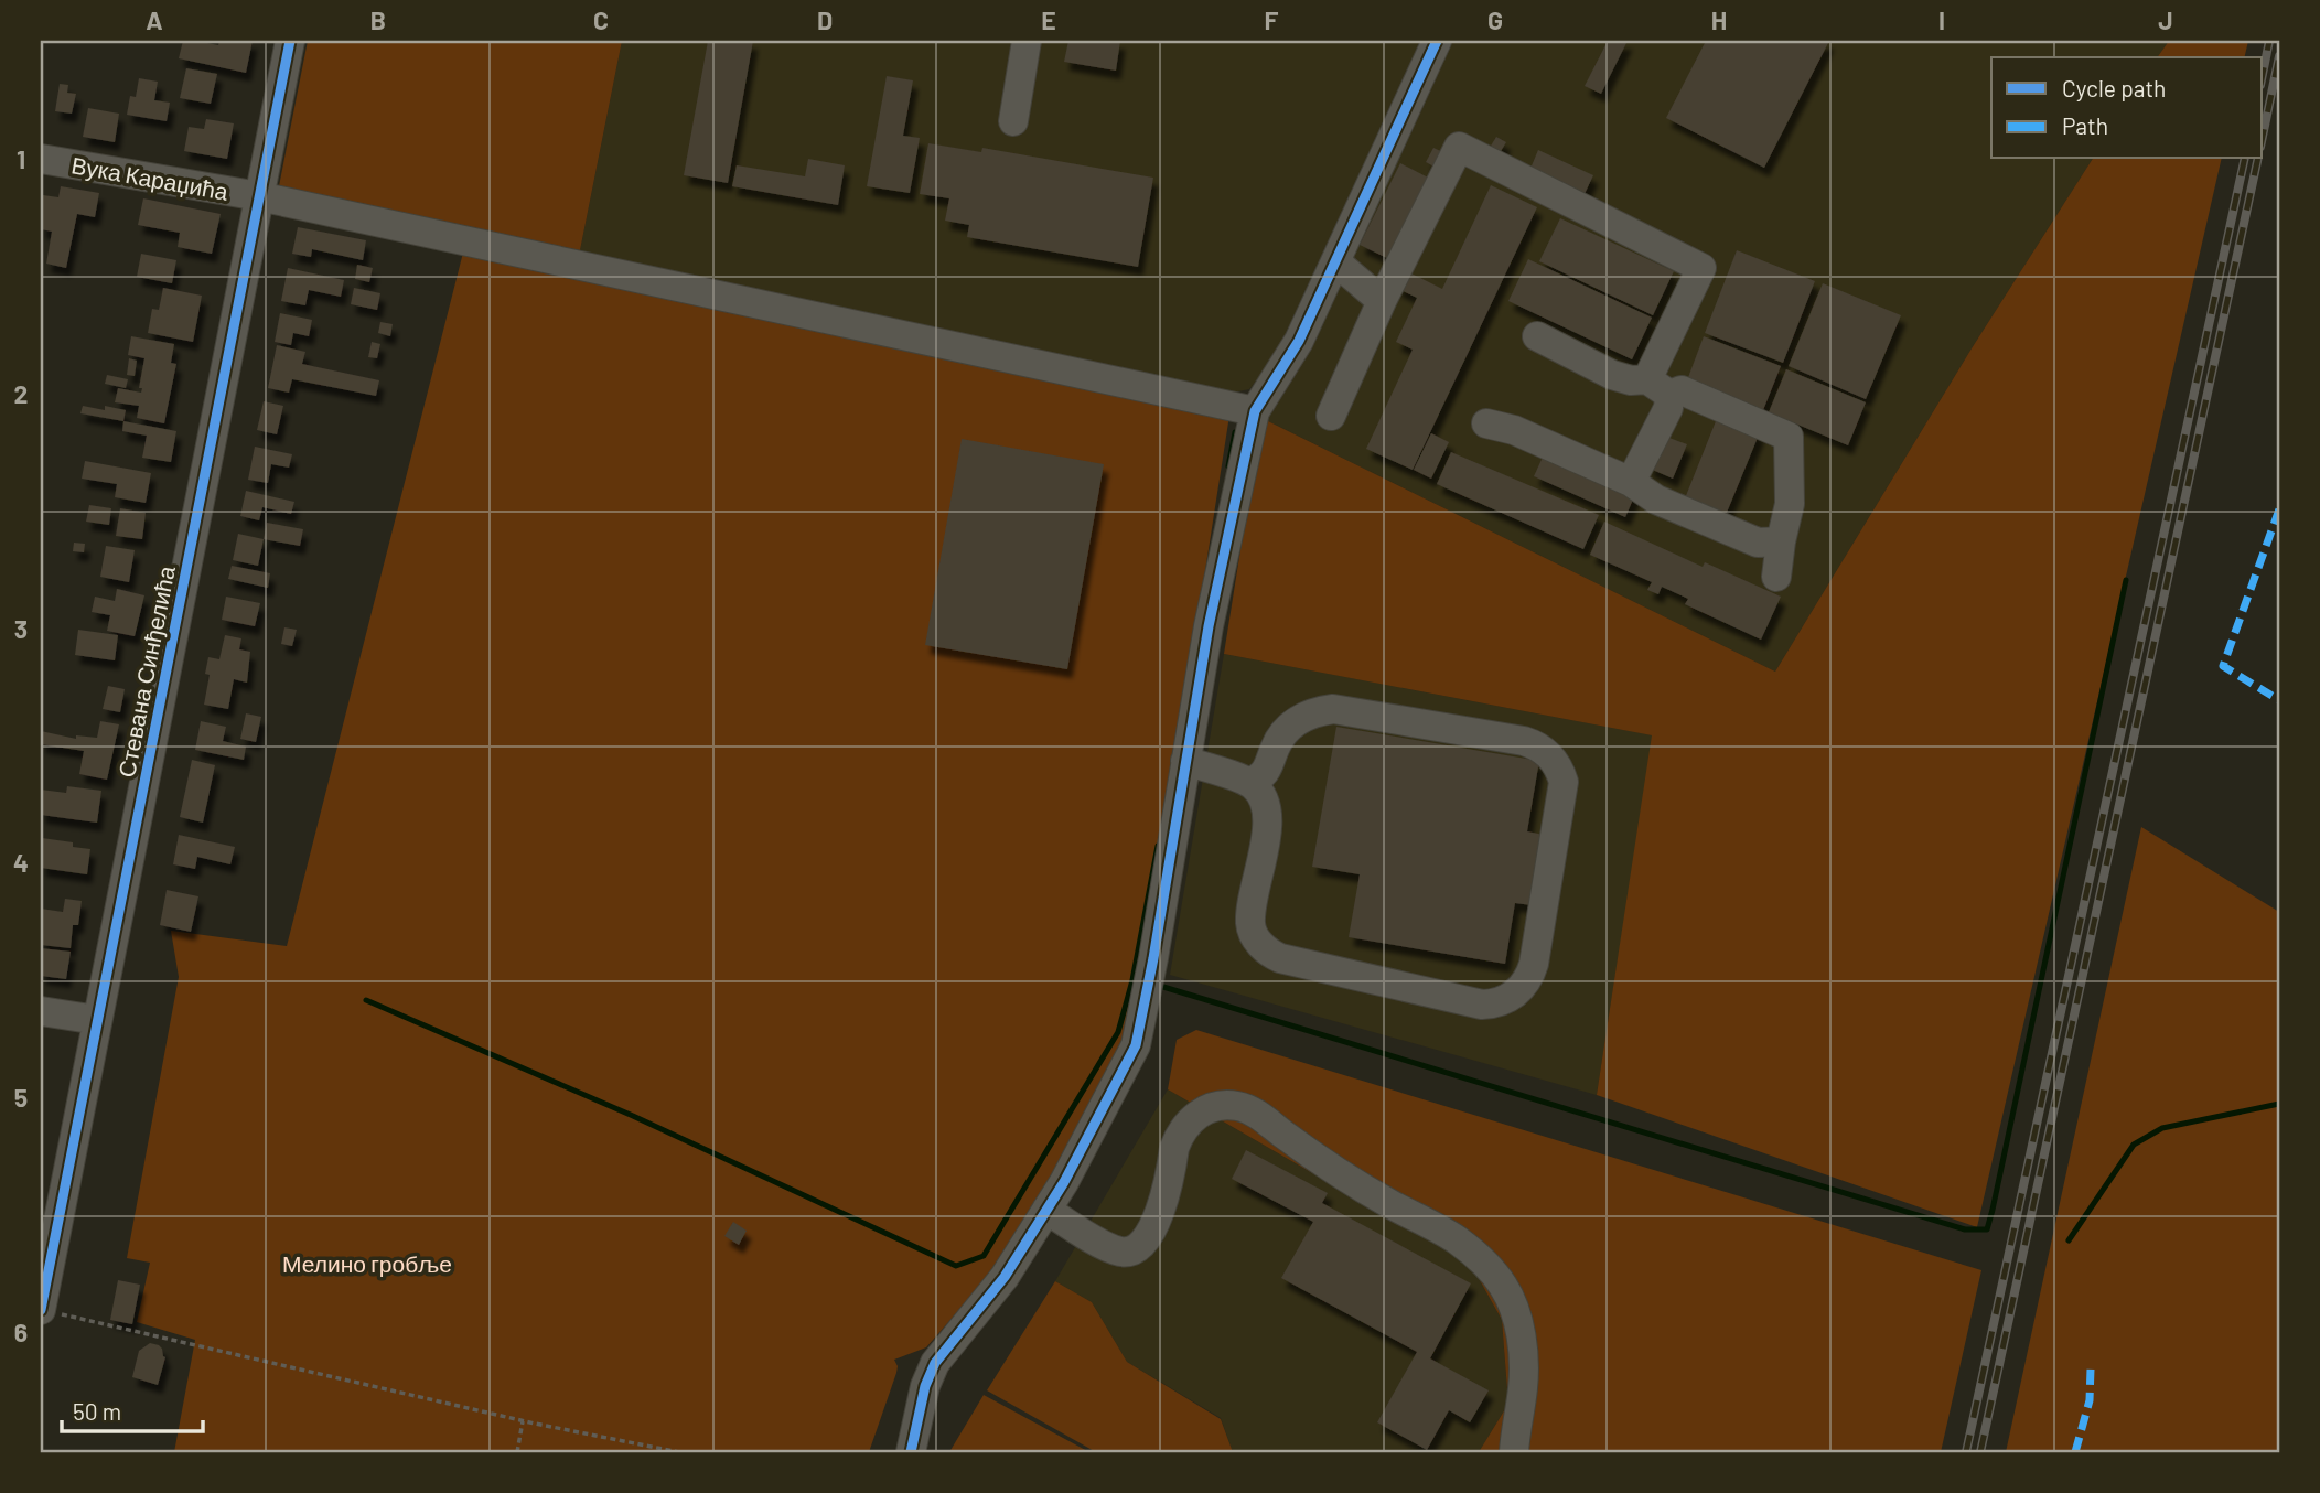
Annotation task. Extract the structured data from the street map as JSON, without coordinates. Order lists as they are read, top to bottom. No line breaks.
{"streets":{"street":["Вука Караџића","Стевана Синђелића"]},"crossings":[["Вука Караџића","Стевана Синђелића"]],"parks":["Мелино гробље"],"legend":["Cycle path","Path"],"scale_bar":"50 m","grid":{"columns":["A","B","C","D","E","F","G","H","I","J"],"rows":["1","2","3","4","5","6"]}}
